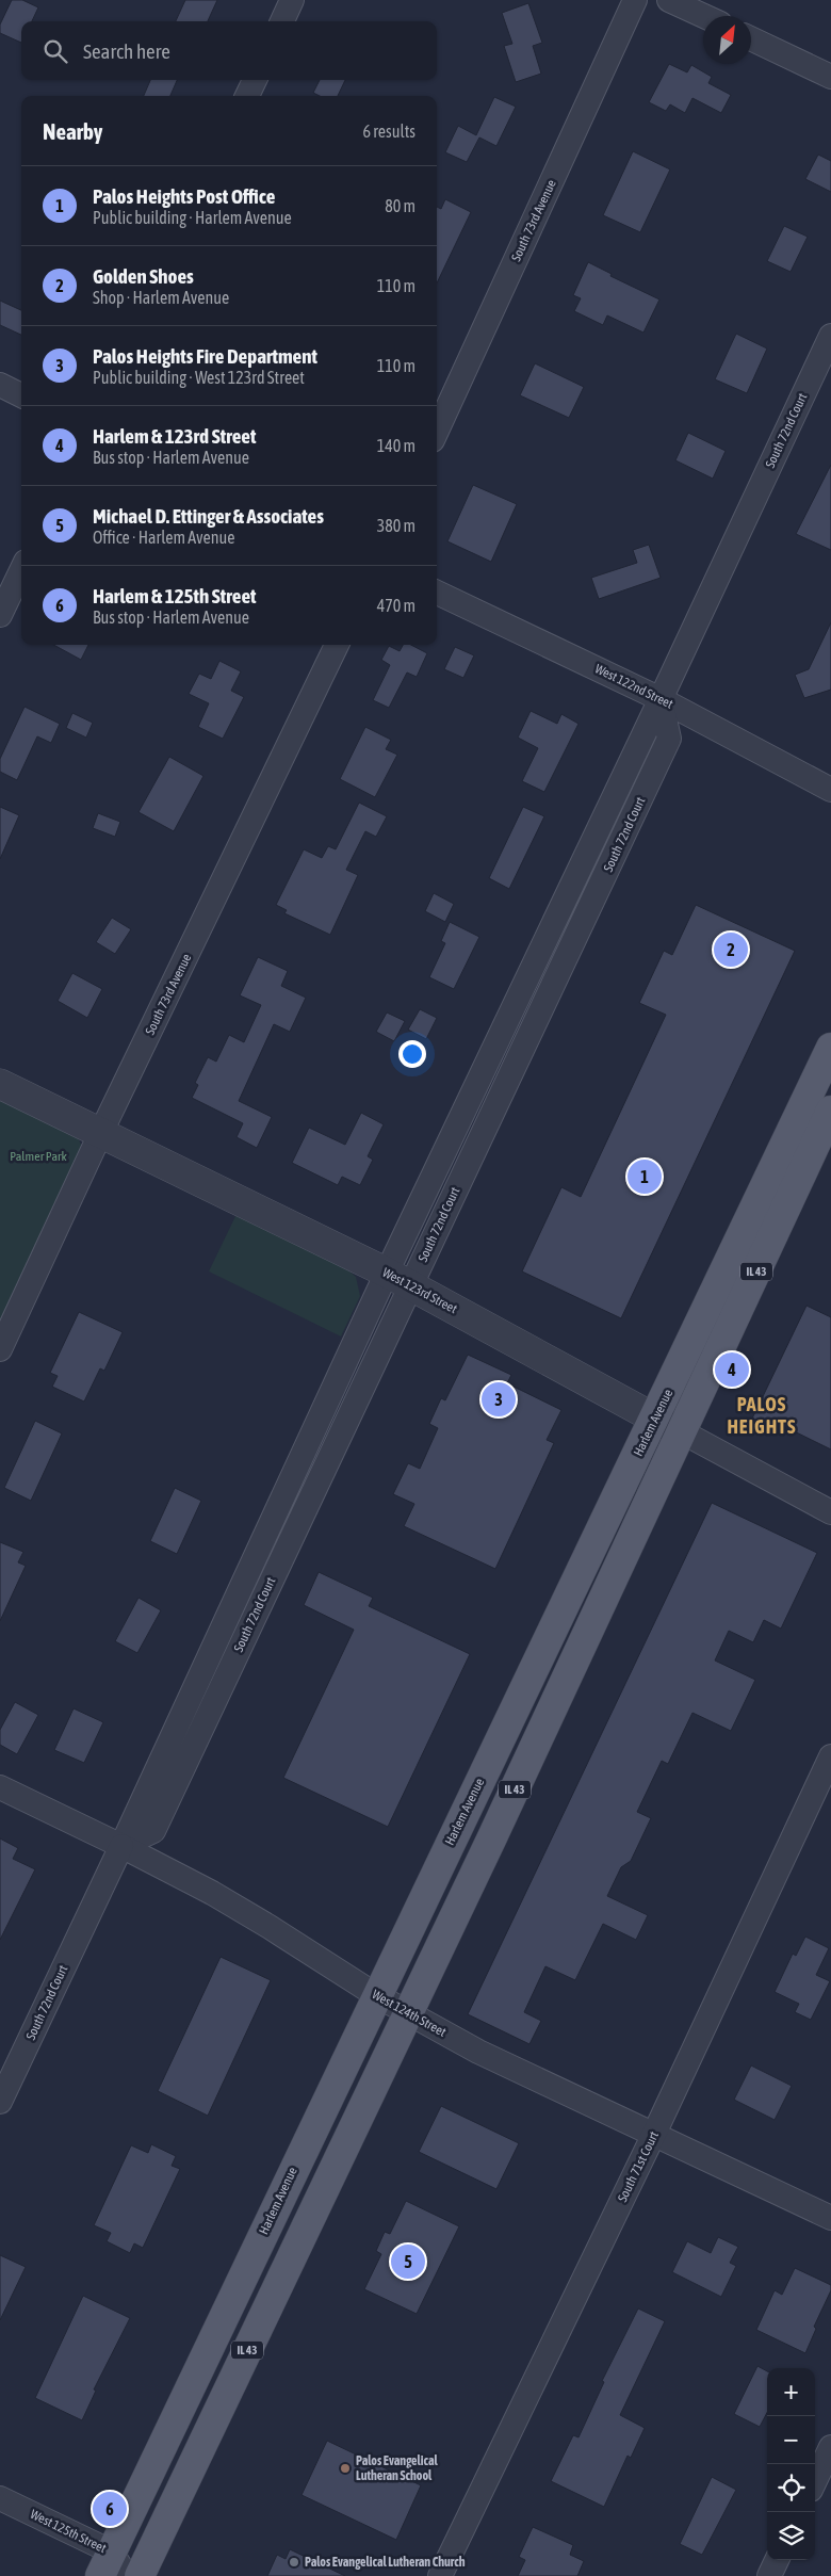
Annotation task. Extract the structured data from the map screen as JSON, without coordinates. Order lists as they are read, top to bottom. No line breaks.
{"streets":{"main road":["IL 43","Harlem Avenue"],"street":["South 73rd Avenue","South 72nd Court","West 122nd Street","West 123rd Street","West 124th Street","South 71st Court","West 125th Street"]},"crossings":[["South 73rd Avenue","West 123rd Street"],["South 72nd Court","West 122nd Street"],["South 72nd Court","West 123rd Street"],["South 72nd Court","West 124th Street"],["IL 43","West 123rd Street"],["IL 43","West 124th Street"],["West 123rd Street","Harlem Avenue"],["Harlem Avenue","West 124th Street"],["Harlem Avenue","West 125th Street"],["West 124th Street","South 71st Court"]],"districts":["PALOS HEIGHTS"],"parks":["Palmer Park"],"places":["Palos Evangelical Lutheran School","Palos Evangelical Lutheran Church"],"north":"top right","page":{"search":"Search here","heading":["Nearby","6 results"],"list":[{"mark":"1","name":"Palos Heights Post Office","note":"Public building · Harlem Avenue","value":"80 m"},{"mark":"2","name":"Golden Shoes","note":"Shop · Harlem Avenue","value":"110 m"},{"mark":"3","name":"Palos Heights Fire Department","note":"Public building · West 123rd Street","value":"110 m"},{"mark":"4","name":"Harlem & 123rd Street","note":"Bus stop · Harlem Avenue","value":"140 m"},{"mark":"5","name":"Michael D. Ettinger & Associates","note":"Office · Harlem Avenue","value":"380 m"},{"mark":"6","name":"Harlem & 125th Street","note":"Bus stop · Harlem Avenue","value":"470 m"}],"pins":["2","1","4","3","5","6"],"map_buttons":["+","−"]}}
